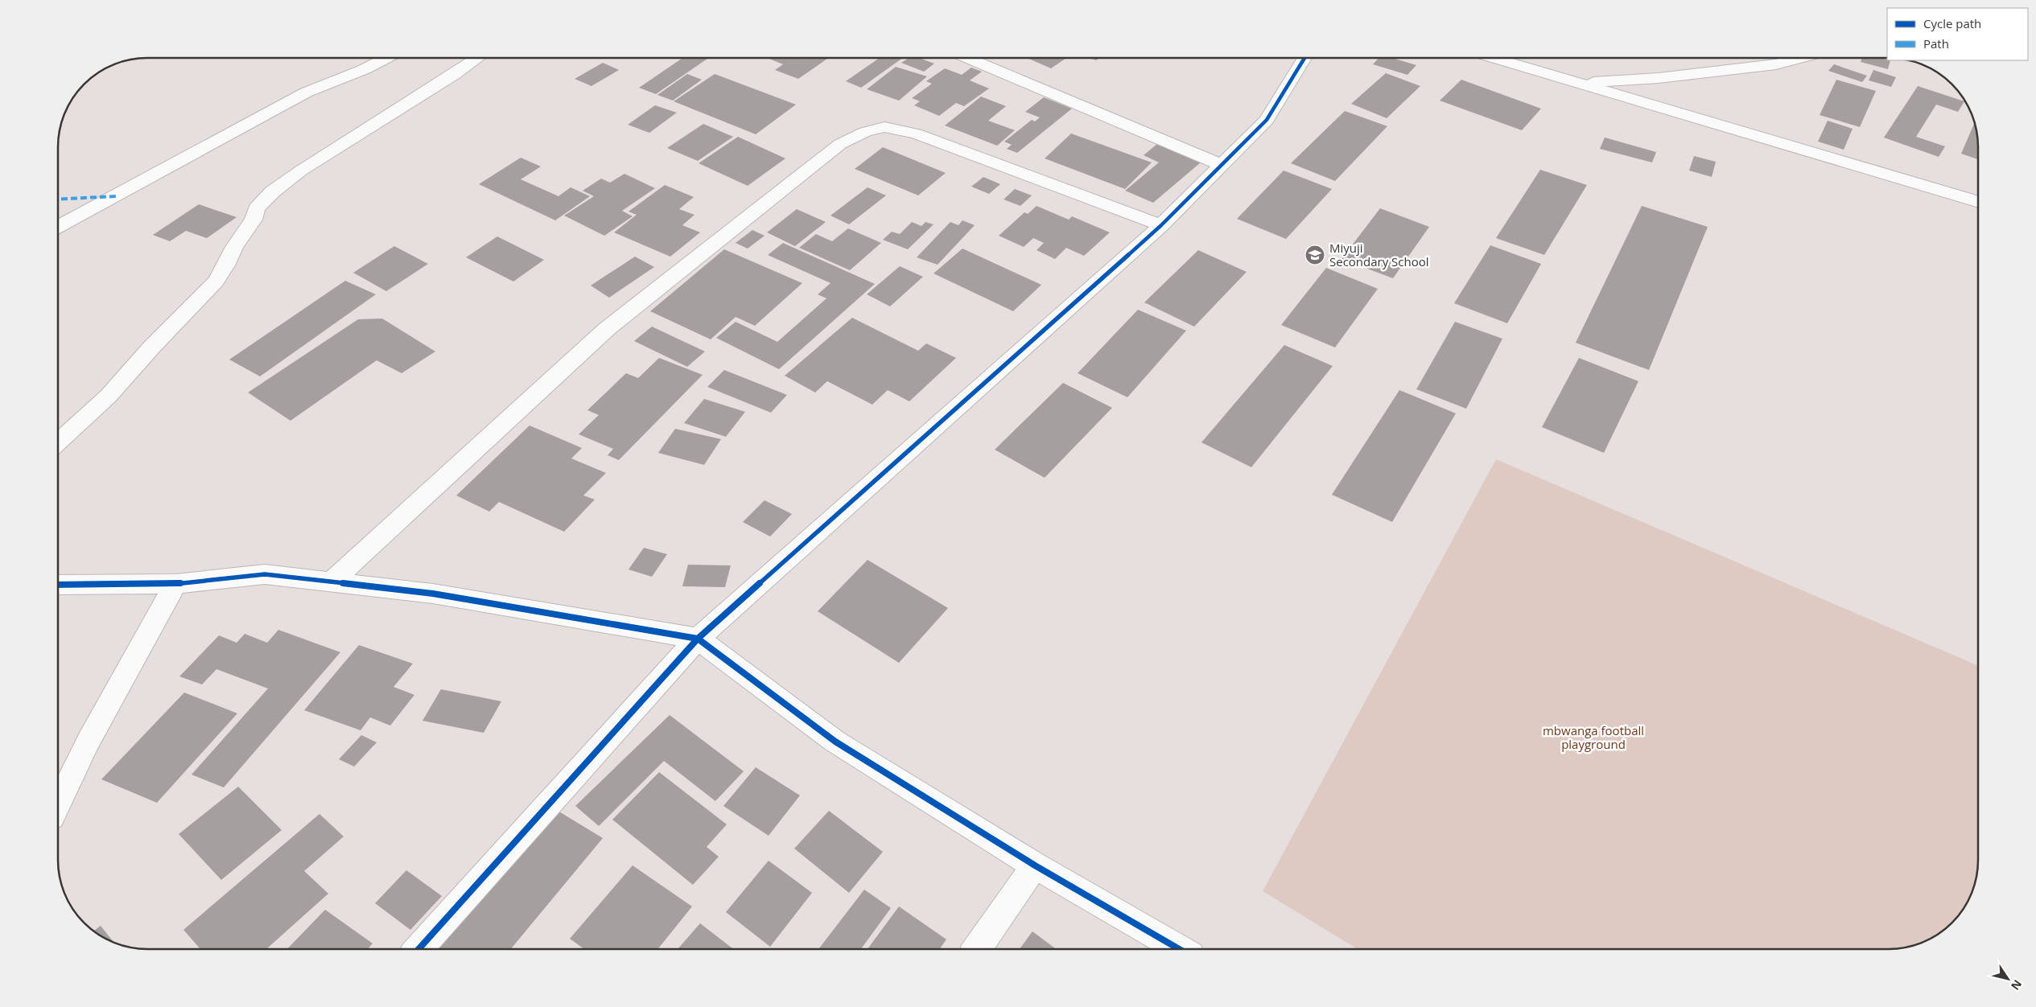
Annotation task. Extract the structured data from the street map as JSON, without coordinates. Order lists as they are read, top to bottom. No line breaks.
{"parks":["mbwanga football playground"],"places":{"school or university":["Miyuji Secondary School"]},"legend":["Cycle path","Path"],"north":"bottom right"}
